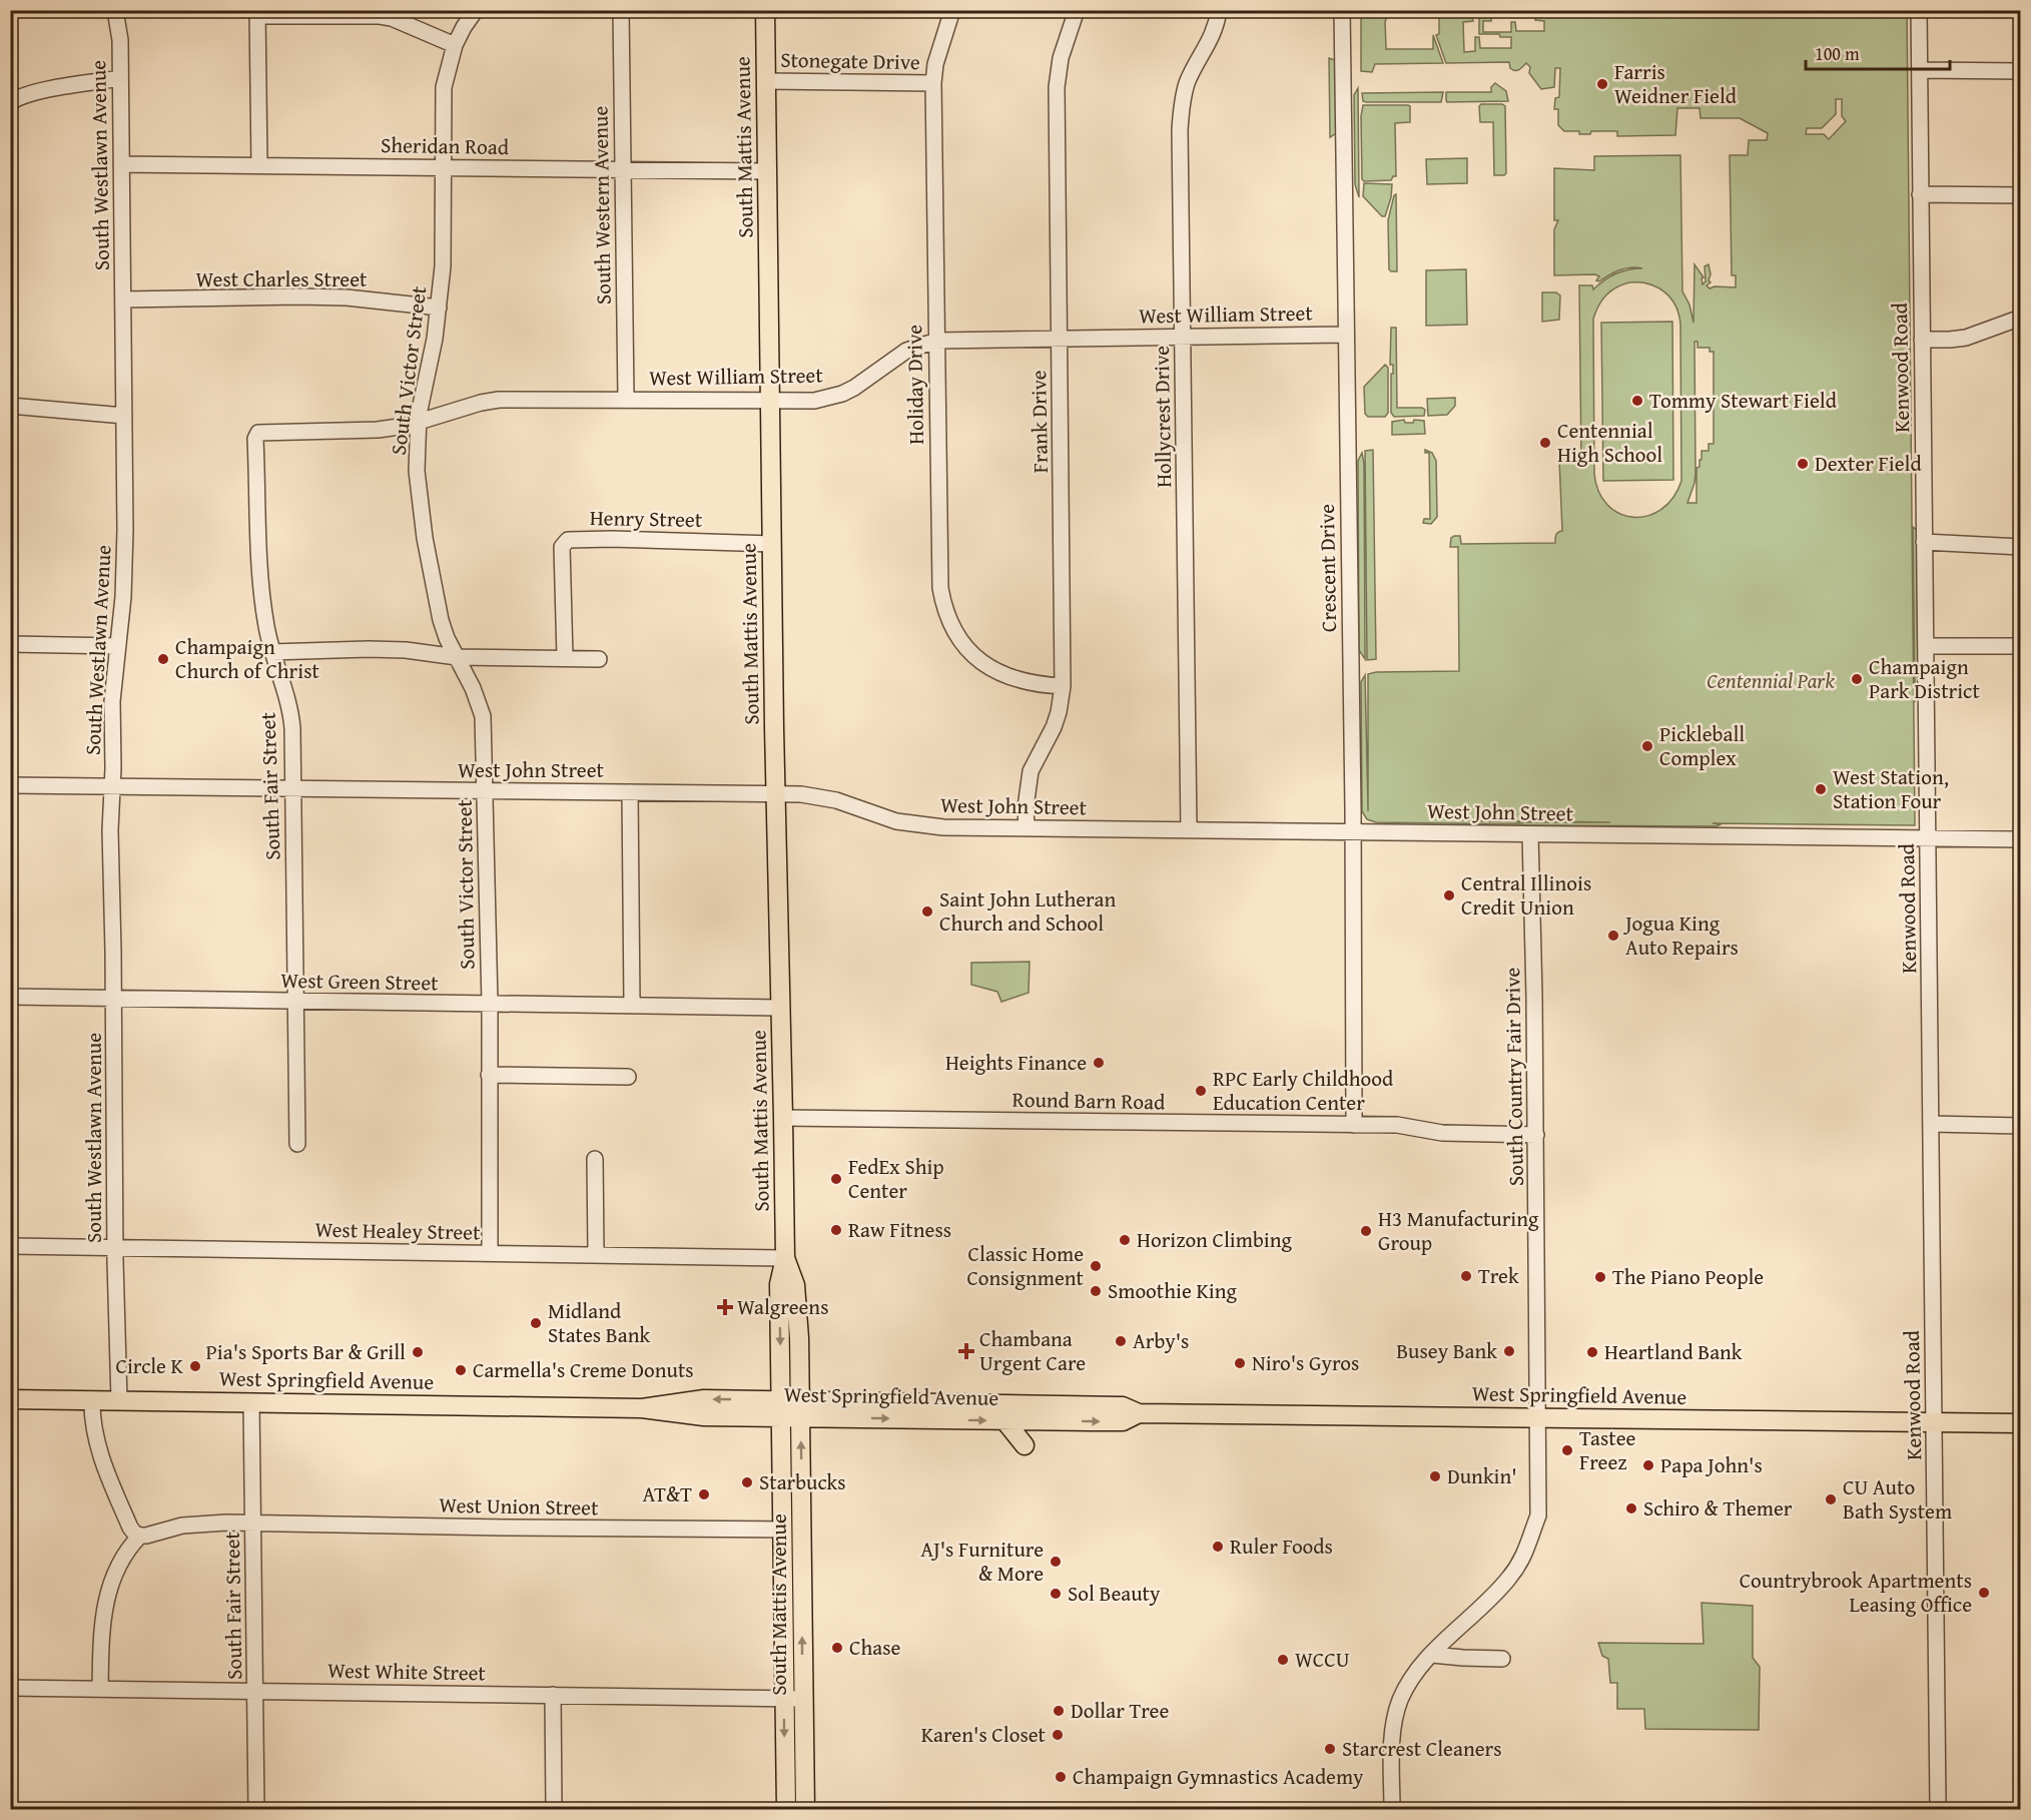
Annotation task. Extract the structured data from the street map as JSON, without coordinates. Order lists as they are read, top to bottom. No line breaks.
{"streets":{"main road":["South Mattis Avenue","West Springfield Avenue"],"street":["Stonegate Drive","Sheridan Road","South Westlawn Avenue","South Western Avenue","West Charles Street","West William Street","Kenwood Road","South Victor Street","Holiday Drive","Hollycrest Drive","Frank Drive","Henry Street","Crescent Drive","West John Street","South Fair Street","West Green Street","South Country Fair Drive","Round Barn Road","West Healey Street","West Union Street","West White Street"]},"crossings":[["Stonegate Drive","South Mattis Avenue"],["Stonegate Drive","Holiday Drive"],["Sheridan Road","South Mattis Avenue"],["Sheridan Road","South Westlawn Avenue"],["Sheridan Road","South Western Avenue"],["Sheridan Road","South Victor Street"],["South Mattis Avenue","West William Street"],["South Mattis Avenue","Henry Street"],["South Mattis Avenue","West John Street"],["South Mattis Avenue","West Green Street"],["South Mattis Avenue","Round Barn Road"],["South Mattis Avenue","West Healey Street"],["South Mattis Avenue","West Springfield Avenue"],["South Mattis Avenue","West Union Street"],["South Mattis Avenue","West White Street"],["South Westlawn Avenue","West Charles Street"],["South Westlawn Avenue","West John Street"],["South Westlawn Avenue","West Green Street"],["South Westlawn Avenue","West Healey Street"],["South Westlawn Avenue","West Springfield Avenue"],["South Western Avenue","West William Street"],["West Charles Street","South Victor Street"],["West William Street","South Victor Street"],["West William Street","Holiday Drive"],["West William Street","Hollycrest Drive"],["West William Street","Frank Drive"],["West William Street","Crescent Drive"],["West William Street","South Fair Street"],["Kenwood Road","West John Street"],["Kenwood Road","West Springfield Avenue"],["South Victor Street","West John Street"],["South Victor Street","West Green Street"],["South Victor Street","West Healey Street"],["Holiday Drive","Frank Drive"],["Hollycrest Drive","West John Street"],["Frank Drive","West John Street"],["Crescent Drive","West John Street"],["Crescent Drive","Round Barn Road"],["West John Street","South Fair Street"],["West John Street","South Country Fair Drive"],["South Fair Street","West Green Street"],["South Fair Street","West Springfield Avenue"],["South Fair Street","West Union Street"],["South Fair Street","West White Street"],["South Country Fair Drive","Round Barn Road"],["South Country Fair Drive","West Springfield Avenue"]],"parks":["Centennial Park"],"places":{"other":["Farris Weidner Field","Tommy Stewart Field","Centennial High School","Dexter Field","Champaign Church of Christ","Champaign Park District","Pickleball Complex","West Station, Station Four","Central Illinois Credit Union","Saint John Lutheran Church and School","Jogua King Auto Repairs","Heights Finance","RPC Early Childhood Education Center","FedEx Ship Center","Raw Fitness","H3 Manufacturing Group","Horizon Climbing","Classic Home Consignment","Trek","The Piano People","Smoothie King","Midland States Bank","Arby's","Busey Bank","Pia's Sports Bar & Grill","Heartland Bank","Niro's Gyros","Circle K","Carmella's Creme Donuts","Tastee Freez","Papa John's","Dunkin'","Starbucks","AT&T","CU Auto Bath System","Schiro & Themer","Ruler Foods","AJ's Furniture & More","Countrybrook Apartments Leasing Office","Sol Beauty","Chase","WCCU","Dollar Tree","Karen's Closet","Starcrest Cleaners","Champaign Gymnastics Academy"],"health":["Walgreens","Chambana Urgent Care"]},"scale_bar":"100 m"}
